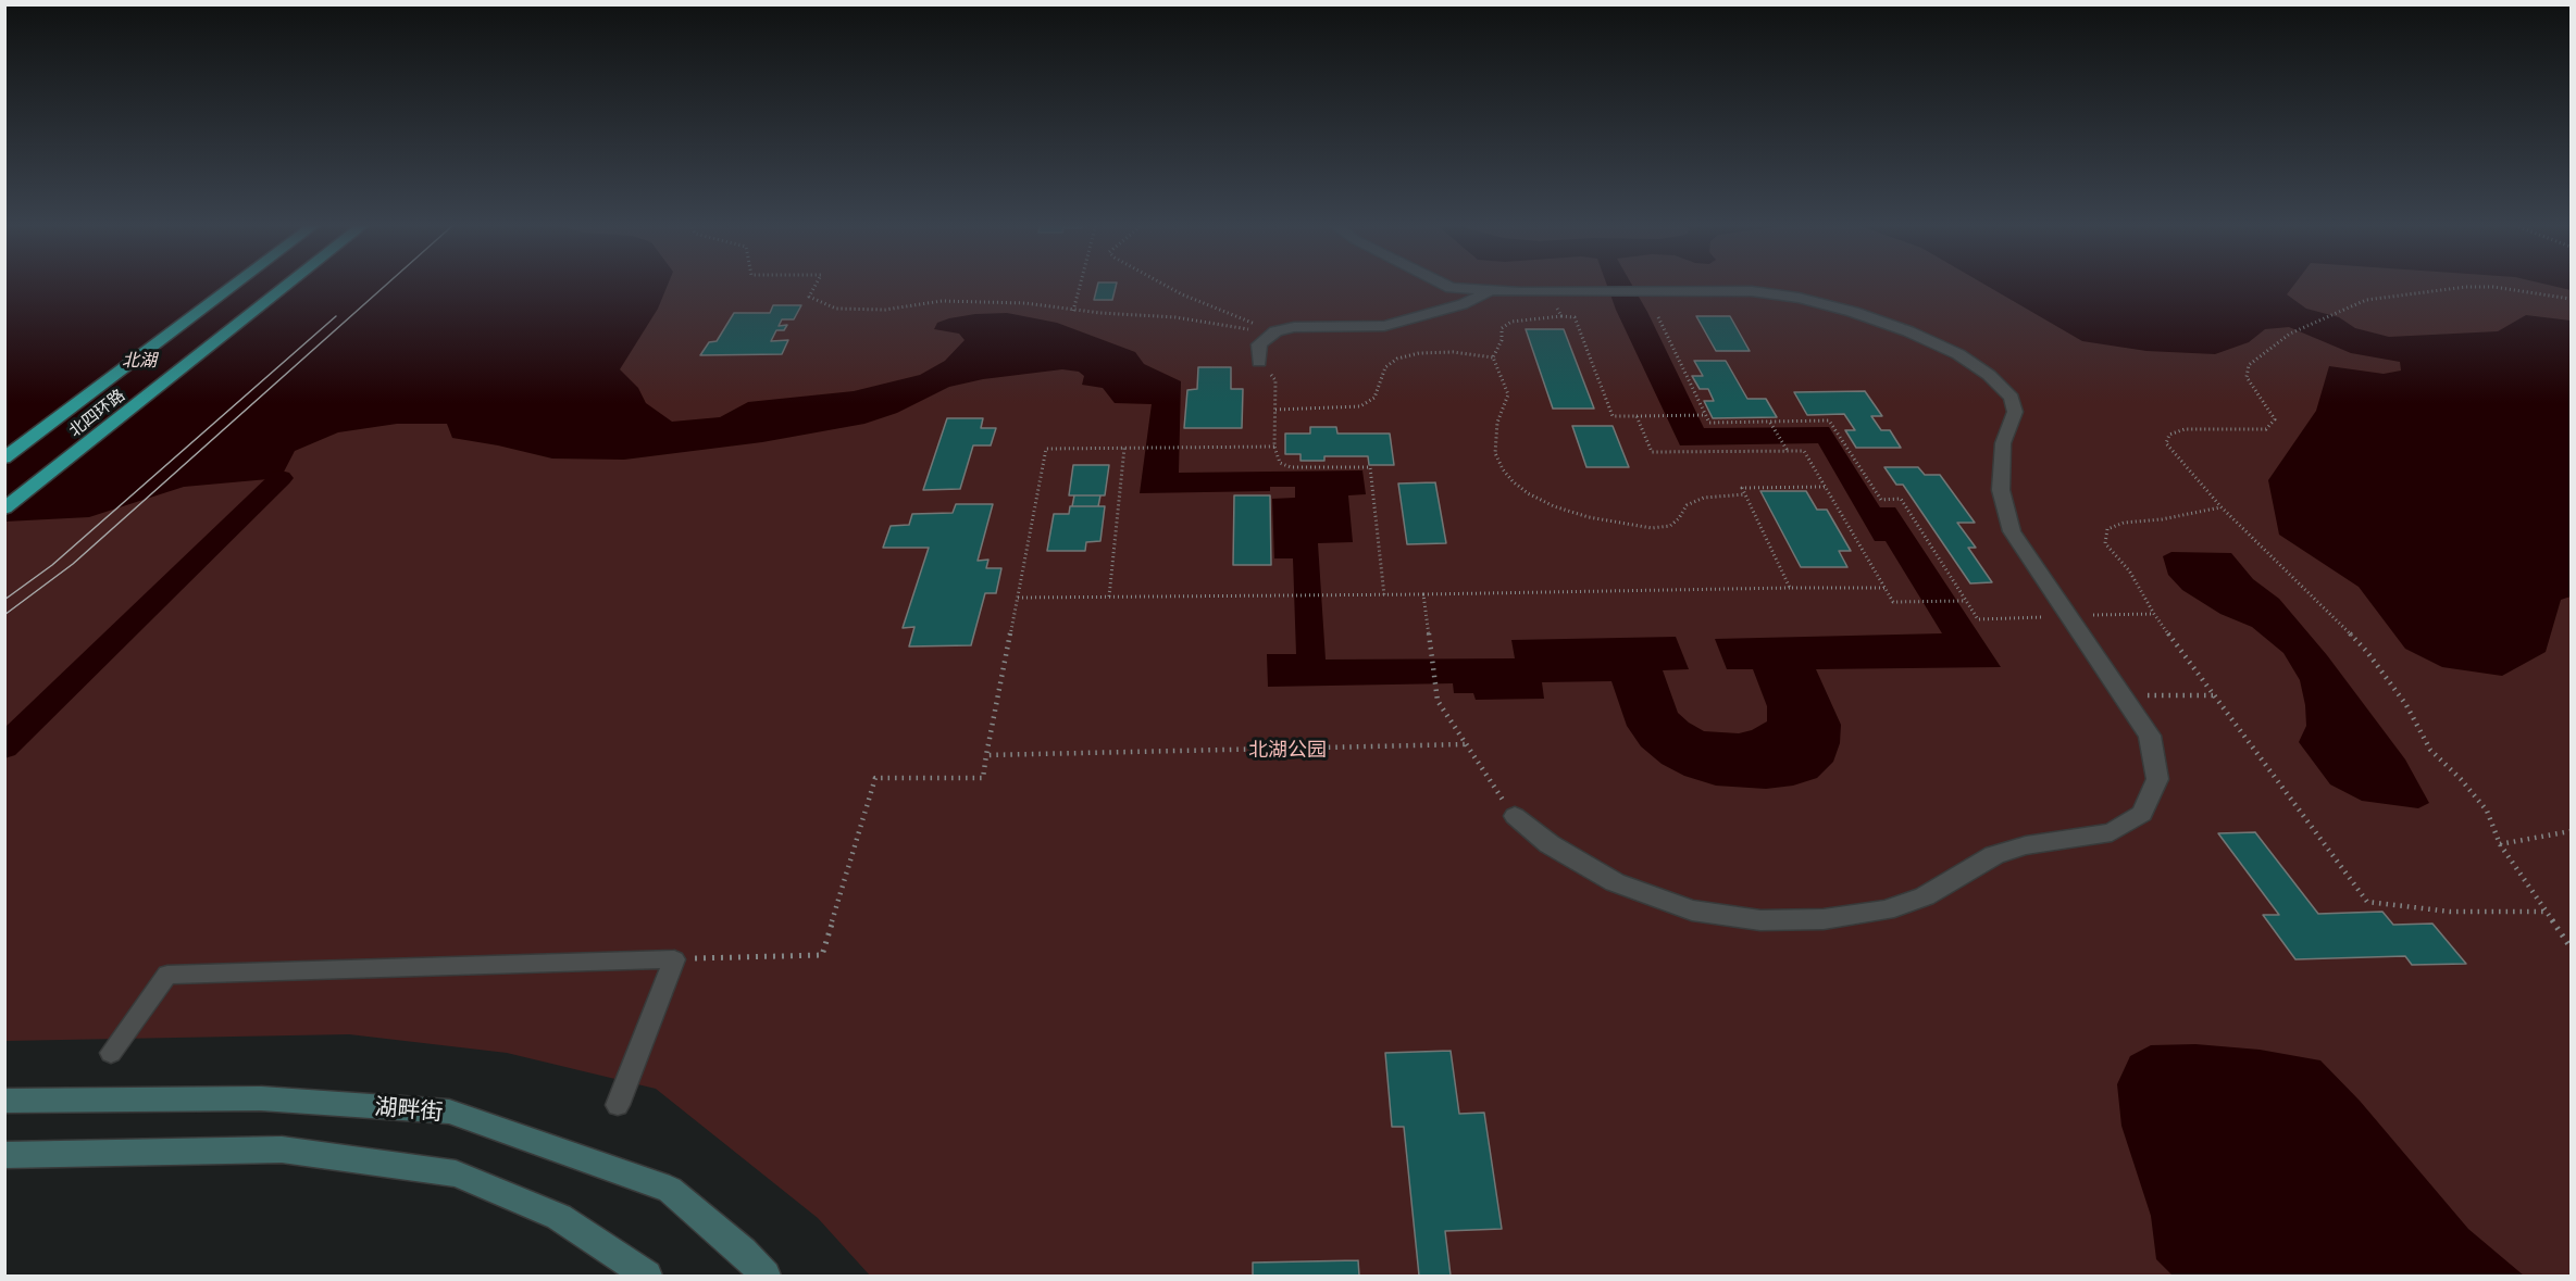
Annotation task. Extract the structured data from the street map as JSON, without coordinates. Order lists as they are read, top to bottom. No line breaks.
{"streets":{"highway":["北四环路"],"main road":["湖畔街"]},"water":["北湖"],"parks":["北湖公园"]}
